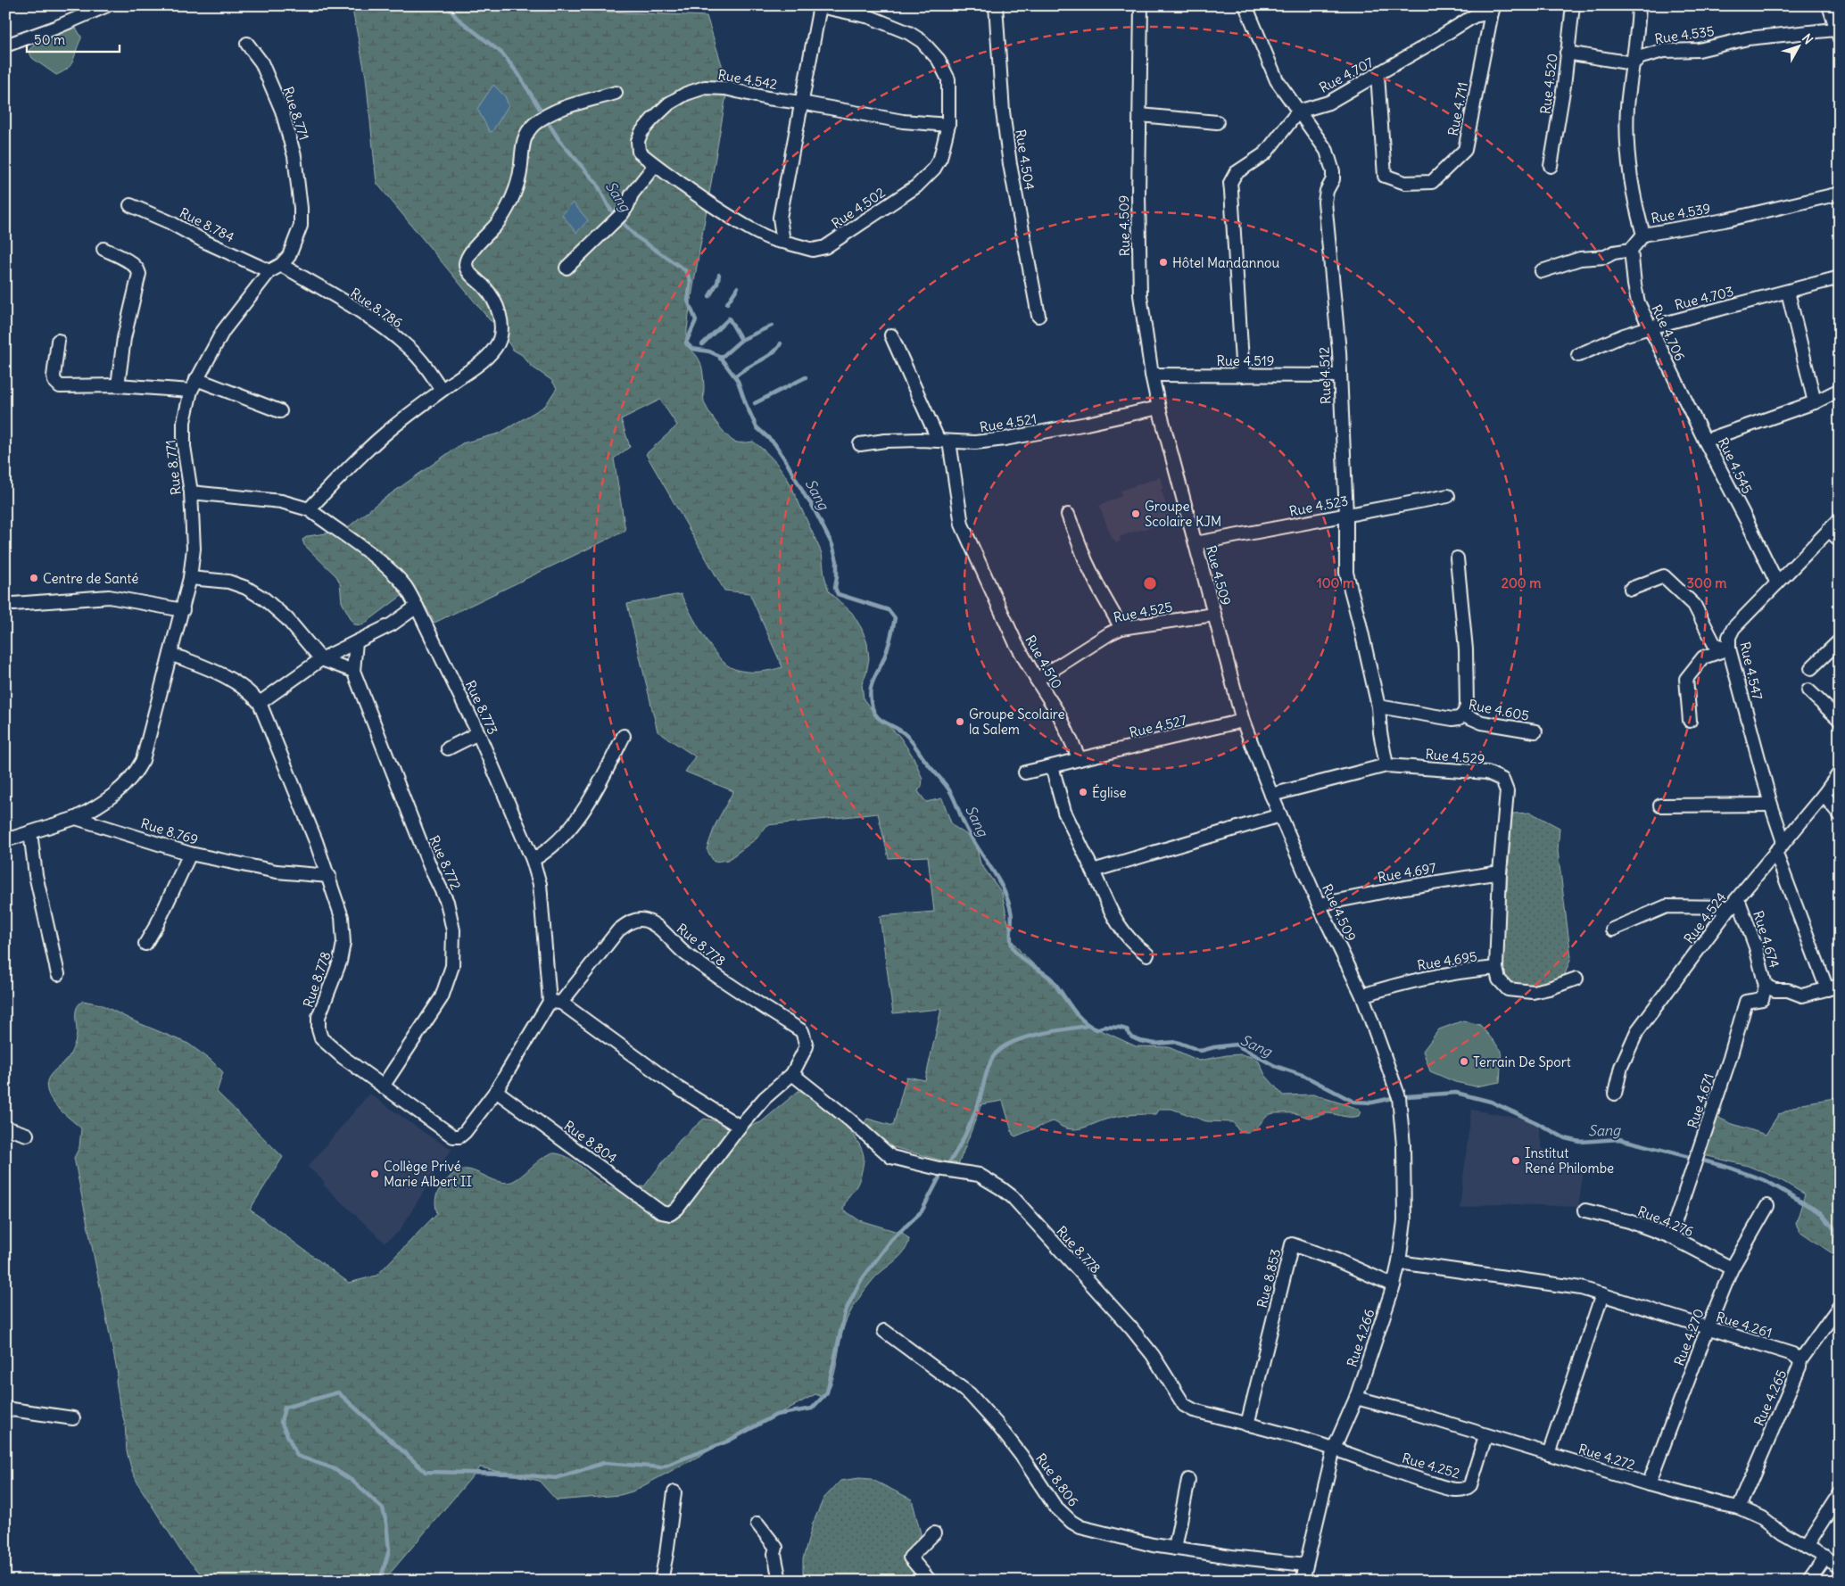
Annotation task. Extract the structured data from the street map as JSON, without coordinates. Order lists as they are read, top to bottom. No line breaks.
{"streets":{"street":["Rue 4.535","Rue 4.707","Rue 4.542","Rue 4.520","Rue 4.711","Rue 8.771","Rue 4.504","Rue 4.502","Rue 4.539","Rue 8.784","Rue 4.509","Rue 4.703","Rue 8.786","Rue 4.706","Rue 4.519","Rue 4.512","Rue 4.521","Rue 4.545","Rue 4.523","Rue 4.525","Rue 4.510","Rue 4.547","Rue 8.773","Rue 4.605","Rue 4.527","Rue 4.529","Rue 8.769","Rue 8.772","Rue 4.697","Rue 4.524","Rue 4.674","Rue 8.778","Rue 4.695","Rue 4.671","Rue 8.804","Rue 4.276","Rue 8.853","Rue 4.261","Rue 4.270","Rue 4.266","Rue 4.265","Rue 4.272","Rue 4.252","Rue 8.806"]},"crossings":[["Rue 4.535","Rue 4.539"],["Rue 4.707","Rue 4.711"],["Rue 4.707","Rue 4.512"],["Rue 4.542","Rue 4.502"],["Rue 8.771","Rue 8.784"],["Rue 8.771","Rue 8.786"],["Rue 8.771","Rue 8.769"],["Rue 8.771","Rue 8.778"],["Rue 4.509","Rue 4.519"],["Rue 4.509","Rue 4.521"],["Rue 4.509","Rue 4.523"],["Rue 4.509","Rue 4.525"],["Rue 4.509","Rue 4.527"],["Rue 4.509","Rue 4.529"],["Rue 4.509","Rue 4.697"],["Rue 4.509","Rue 4.695"],["Rue 4.509","Rue 4.266"],["Rue 4.703","Rue 4.706"],["Rue 4.706","Rue 4.545"],["Rue 4.519","Rue 4.512"],["Rue 4.512","Rue 4.523"],["Rue 4.512","Rue 4.605"],["Rue 4.512","Rue 4.529"],["Rue 4.521","Rue 4.510"],["Rue 4.545","Rue 4.547"],["Rue 4.525","Rue 4.510"],["Rue 4.510","Rue 4.527"],["Rue 4.547","Rue 4.524"],["Rue 8.773","Rue 8.778"],["Rue 4.529","Rue 4.697"],["Rue 4.529","Rue 4.695"],["Rue 8.769","Rue 8.778"],["Rue 8.772","Rue 8.778"],["Rue 4.524","Rue 4.674"],["Rue 4.674","Rue 4.671"],["Rue 8.778","Rue 8.804"],["Rue 8.778","Rue 8.853"],["Rue 8.778","Rue 4.266"],["Rue 8.778","Rue 4.252"],["Rue 4.671","Rue 4.276"],["Rue 4.276","Rue 4.270"],["Rue 8.853","Rue 4.266"],["Rue 4.261","Rue 4.270"],["Rue 4.261","Rue 4.266"],["Rue 4.261","Rue 4.265"],["Rue 4.270","Rue 4.272"],["Rue 4.266","Rue 4.272"],["Rue 4.266","Rue 4.252"],["Rue 4.266","Rue 8.806"],["Rue 4.265","Rue 4.272"],["Rue 4.272","Rue 4.252"]],"water":["Sang"],"places":["Hôtel Mandannou","Groupe Scolaire KJM","Centre de Santé","Groupe Scolaire la Salem","Église","Terrain De Sport","Institut René Philombe","Collège Privé Marie Albert II"],"scale_bar":"50 m","north":"top right","rings":["100 m","200 m","300 m"]}
